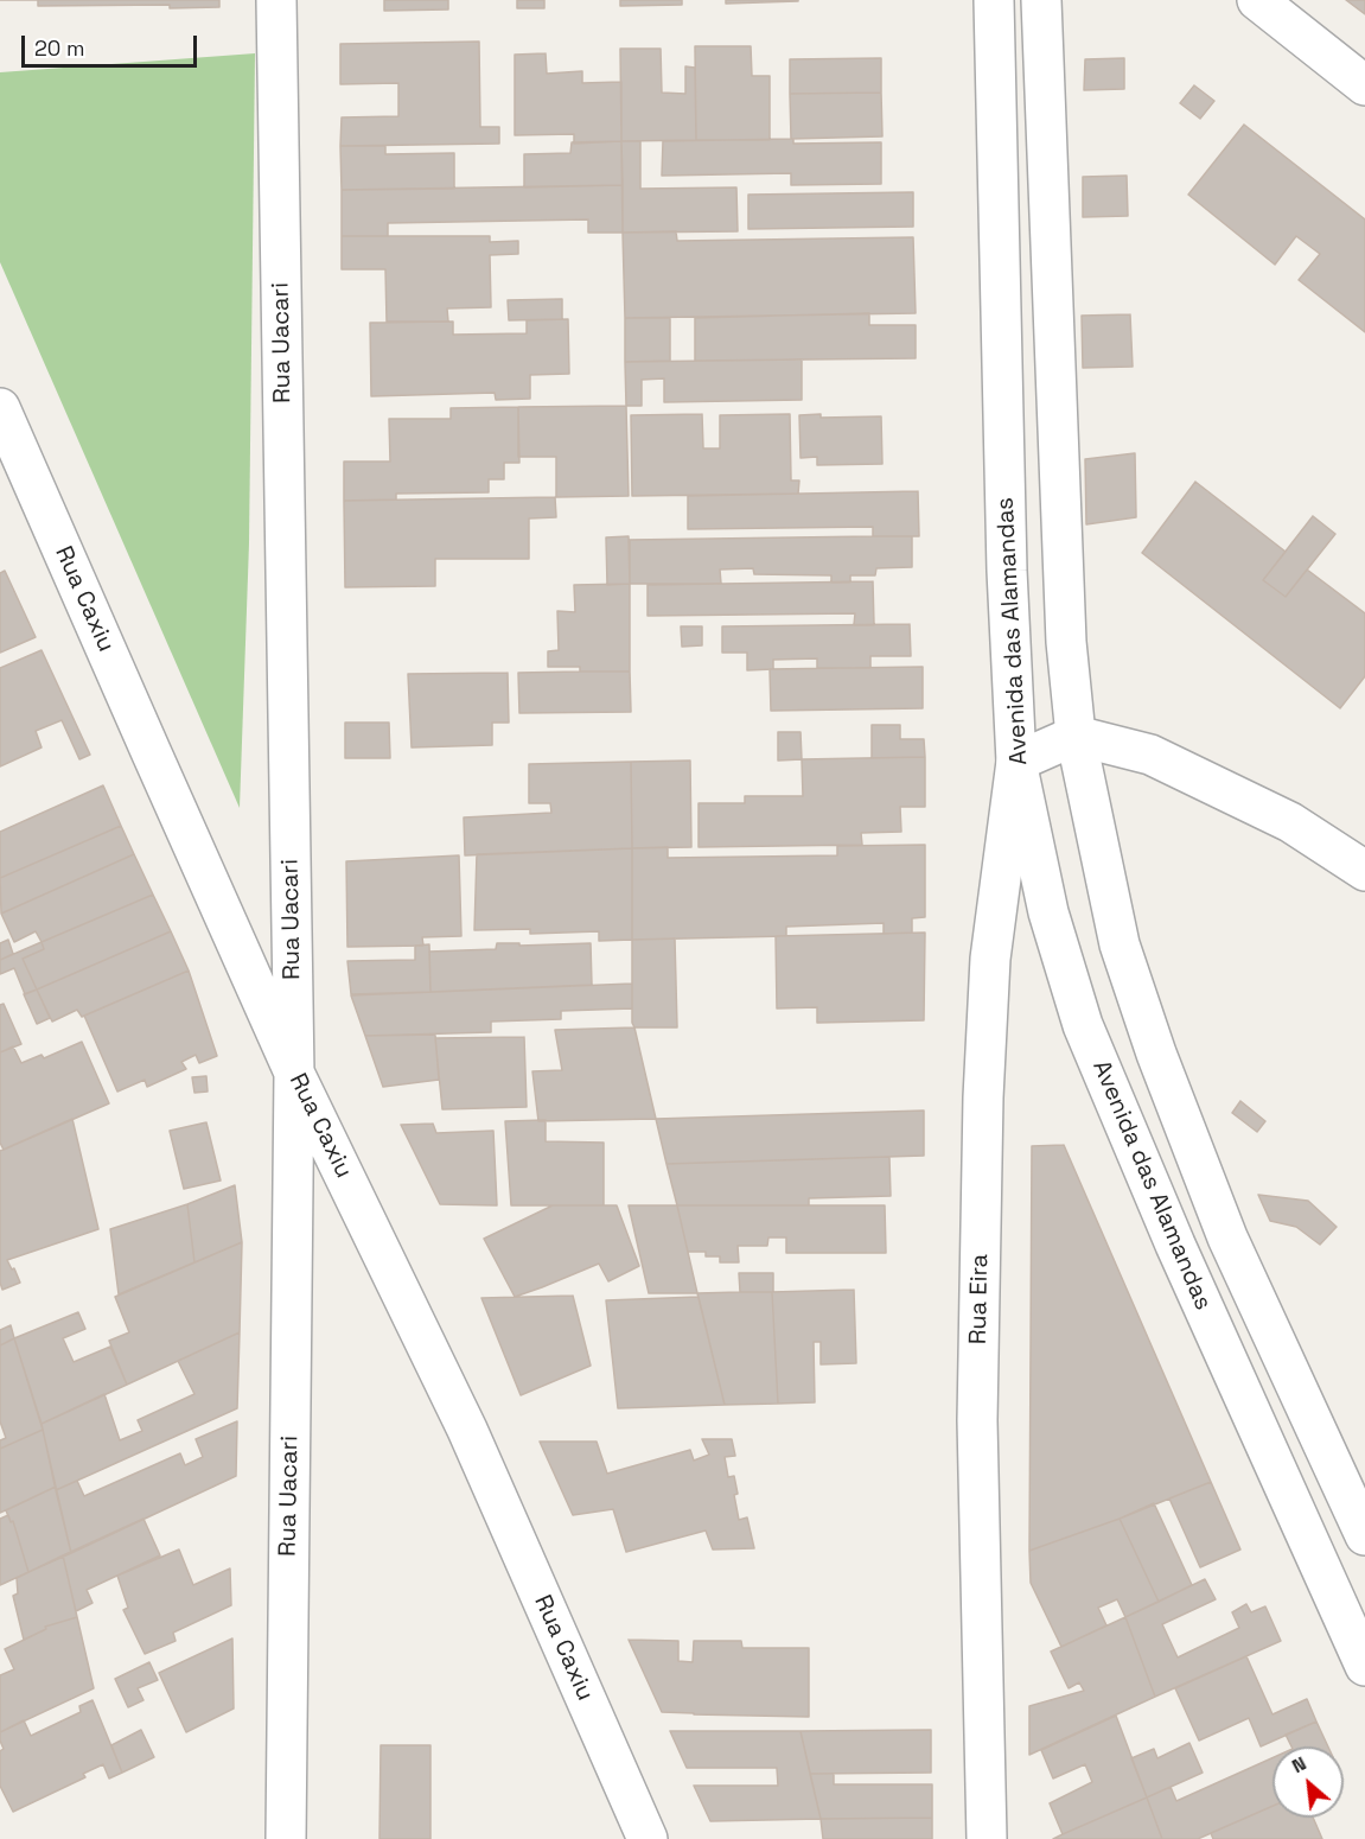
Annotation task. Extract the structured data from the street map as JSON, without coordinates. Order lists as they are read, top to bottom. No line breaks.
{"streets":{"street":["Rua Uacari","Rua Caxiu","Avenida das Alamandas","Rua Eira"]},"crossings":[["Rua Uacari","Rua Caxiu"],["Avenida das Alamandas","Rua Eira"]],"scale_bar":"20 m","north":"top left"}
